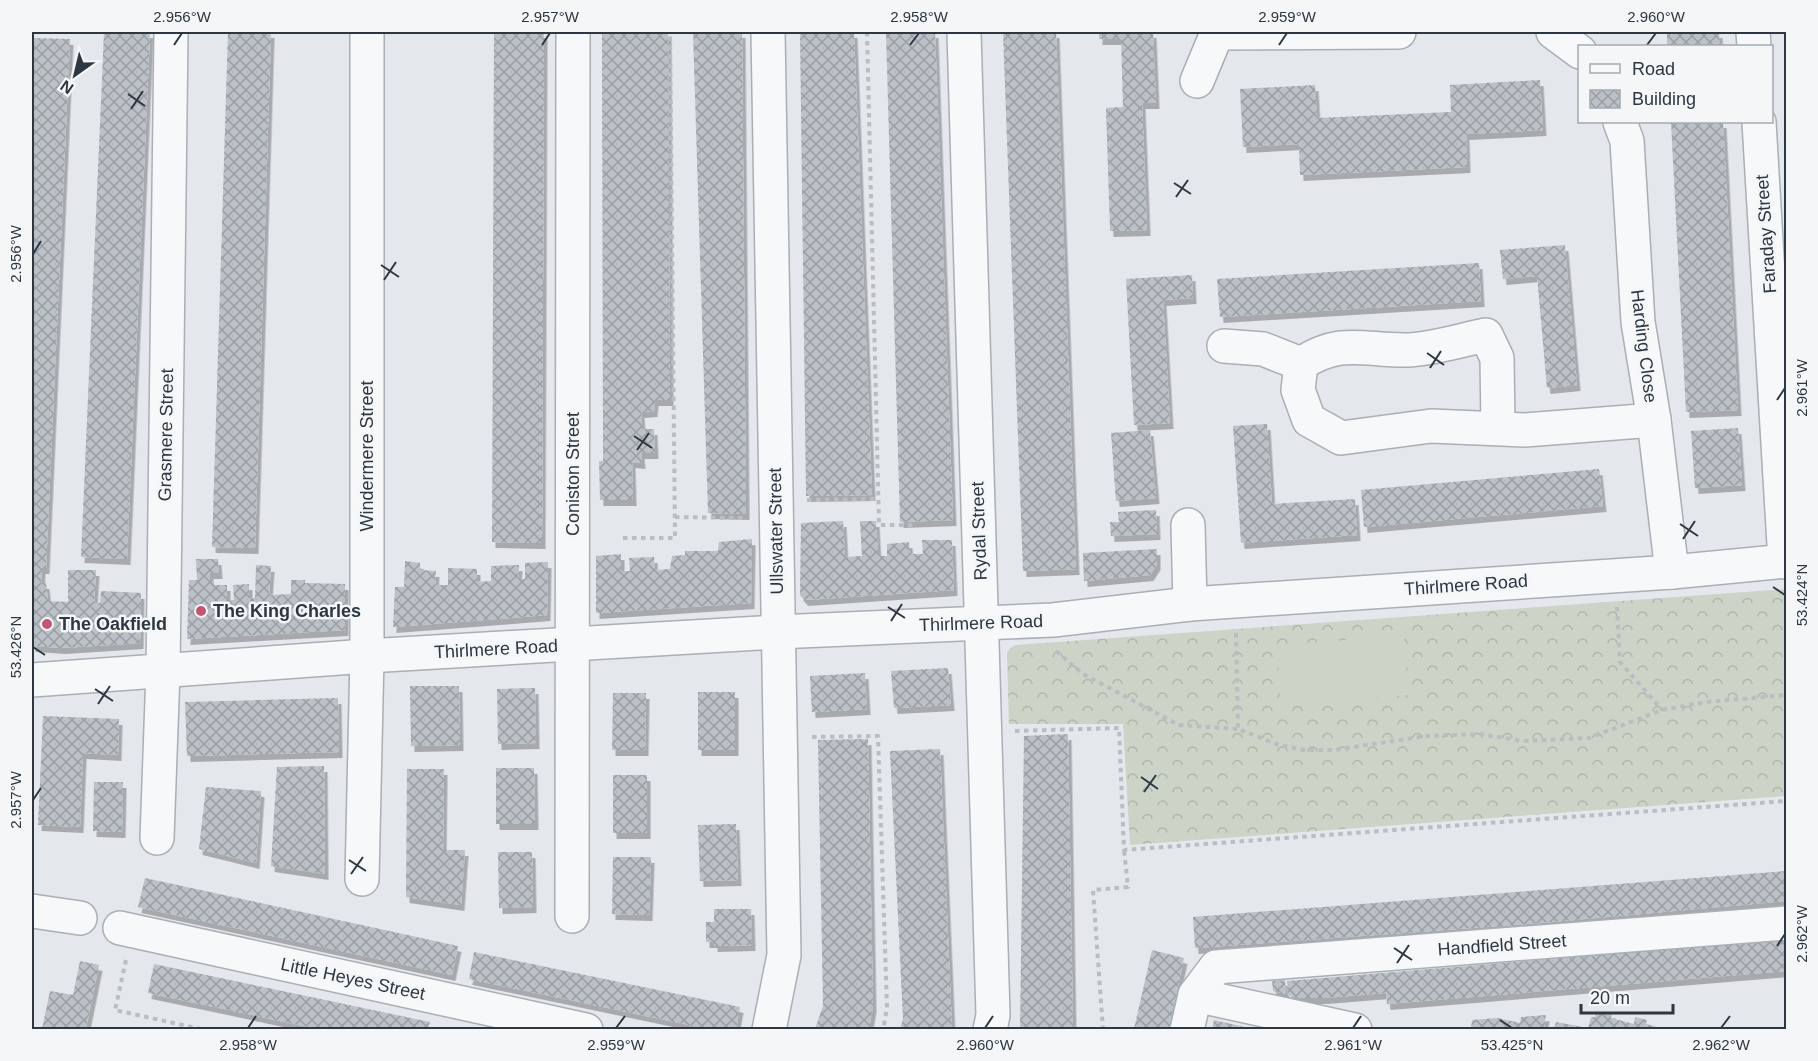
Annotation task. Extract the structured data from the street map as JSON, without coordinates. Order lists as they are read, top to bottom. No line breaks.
{"streets":{"street":["Faraday Street","Harding Close","Grasmere Street","Windermere Street","Coniston Street","Ullswater Street","Rydal Street","Thirlmere Road","Handfield Street","Little Heyes Street"]},"crossings":[["Faraday Street","Thirlmere Road"],["Harding Close","Thirlmere Road"],["Grasmere Street","Thirlmere Road"],["Windermere Street","Thirlmere Road"],["Coniston Street","Thirlmere Road"],["Ullswater Street","Thirlmere Road"],["Rydal Street","Thirlmere Road"]],"places":["The King Charles","The Oakfield"],"legend":["Road","Building"],"scale_bar":"20 m","north":"bottom left","coordinates":["2.956°W","2.957°W","2.958°W","2.959°W","2.960°W","2.961°W","53.424°N","53.426°N","2.962°W","53.425°N"]}
